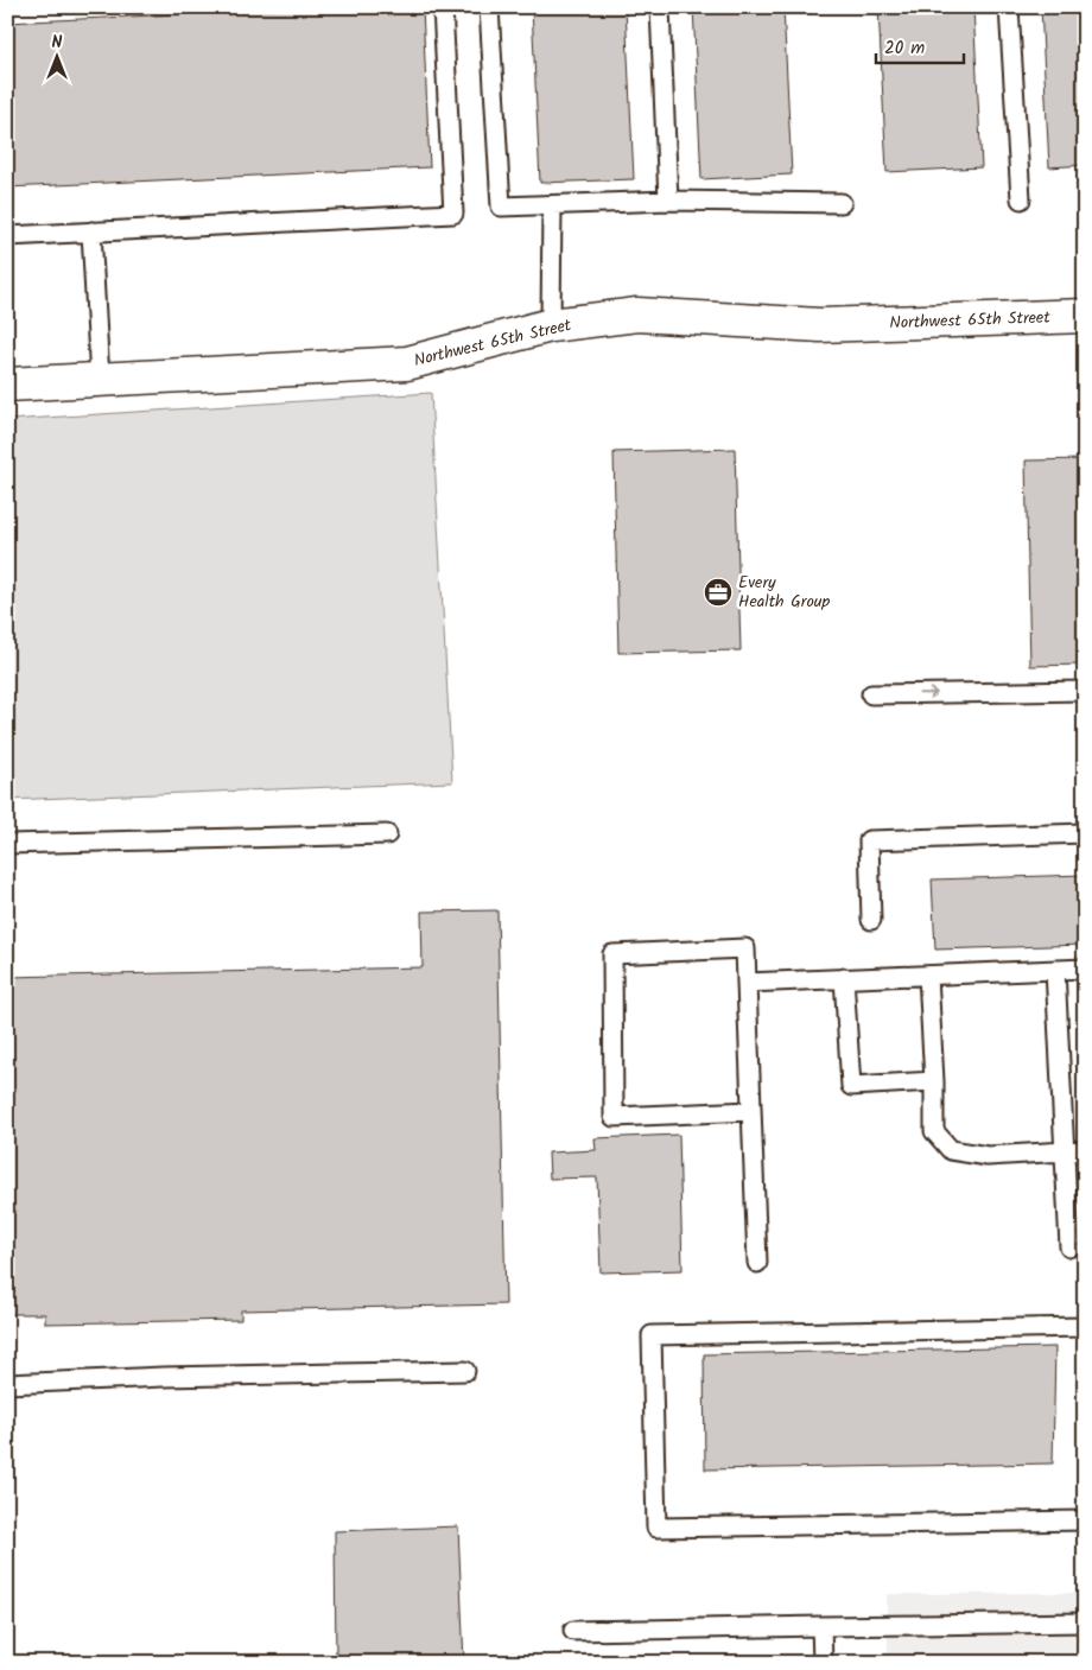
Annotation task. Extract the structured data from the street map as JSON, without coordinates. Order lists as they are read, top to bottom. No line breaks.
{"streets":{"street":["Northwest 65th Street"]},"places":{"office":["Every Health Group"]},"scale_bar":"20 m","north":"top"}
